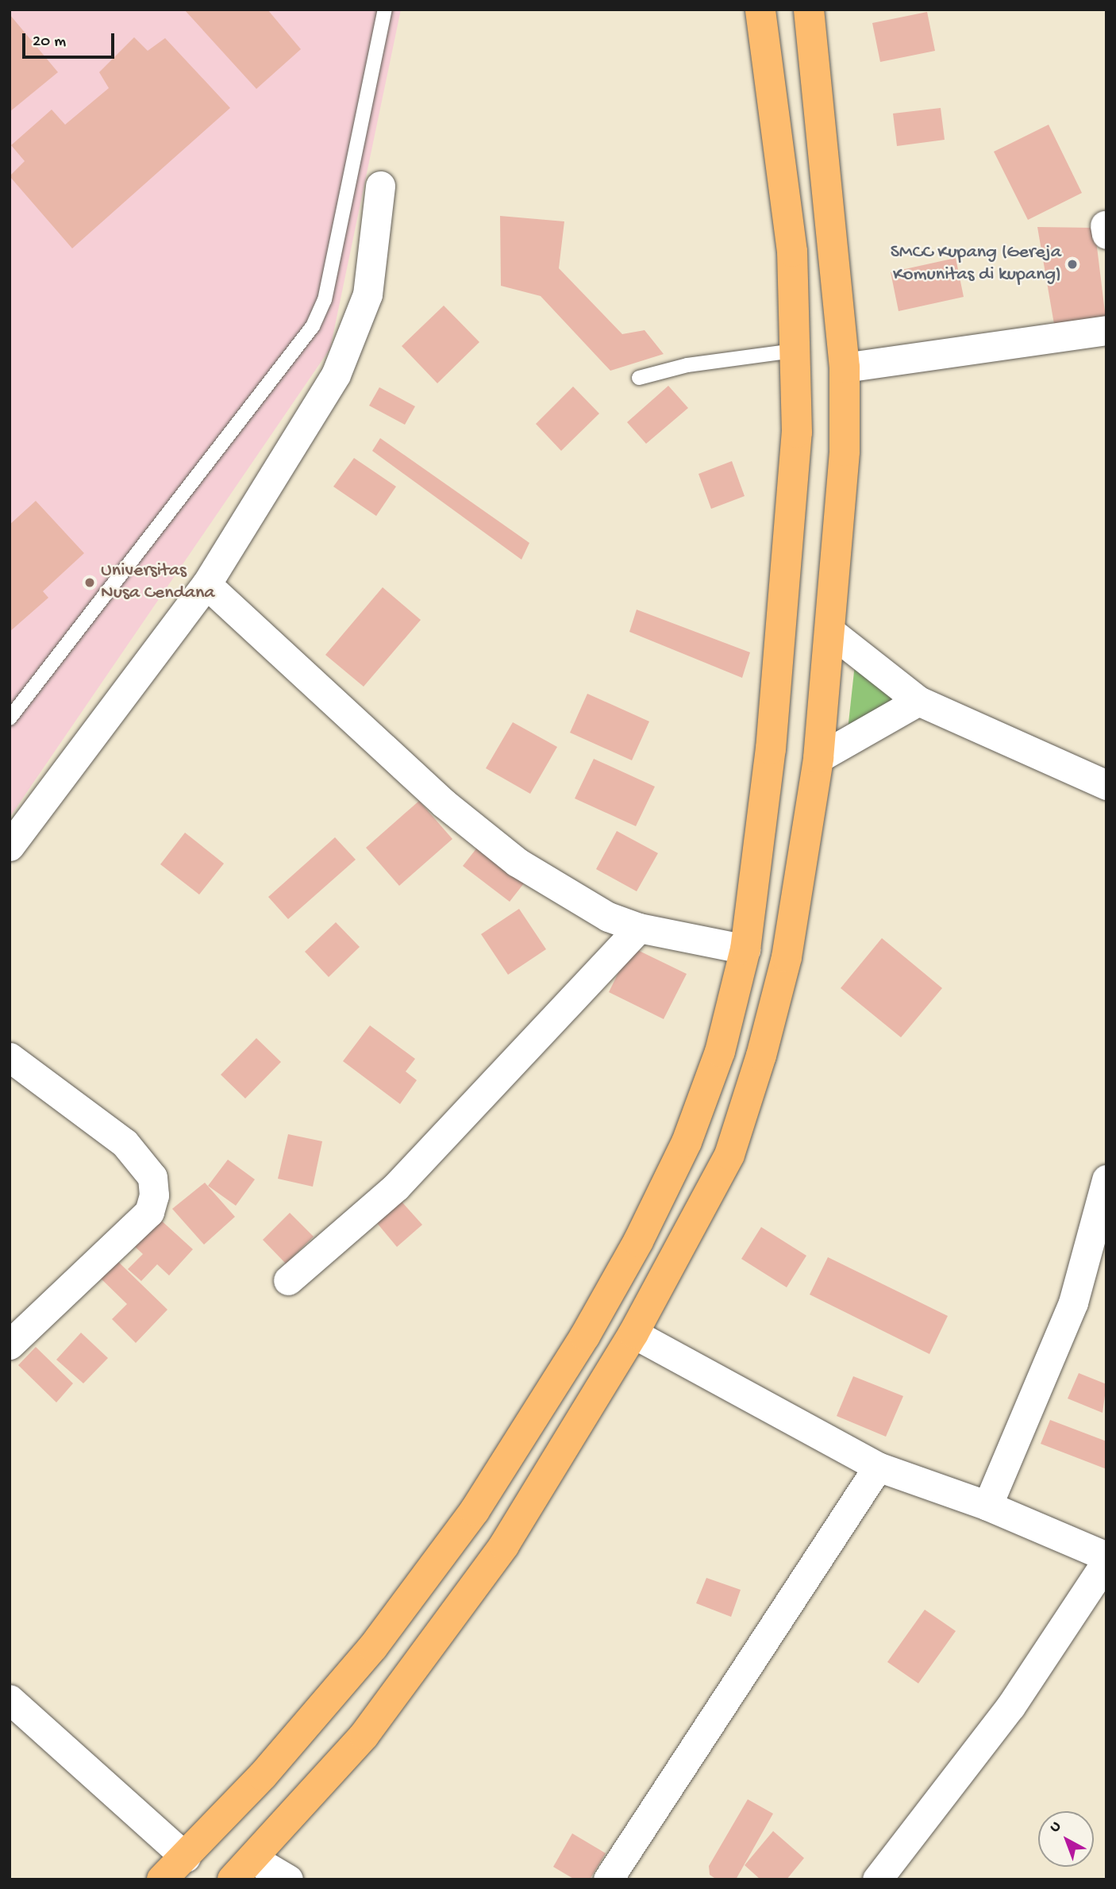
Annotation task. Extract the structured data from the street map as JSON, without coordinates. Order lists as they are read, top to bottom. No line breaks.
{"places":["SMCC Kupang (Gereja Komunitas di kupang)","Universitas Nusa Cendana"],"scale_bar":"20 m","north":"top left"}
